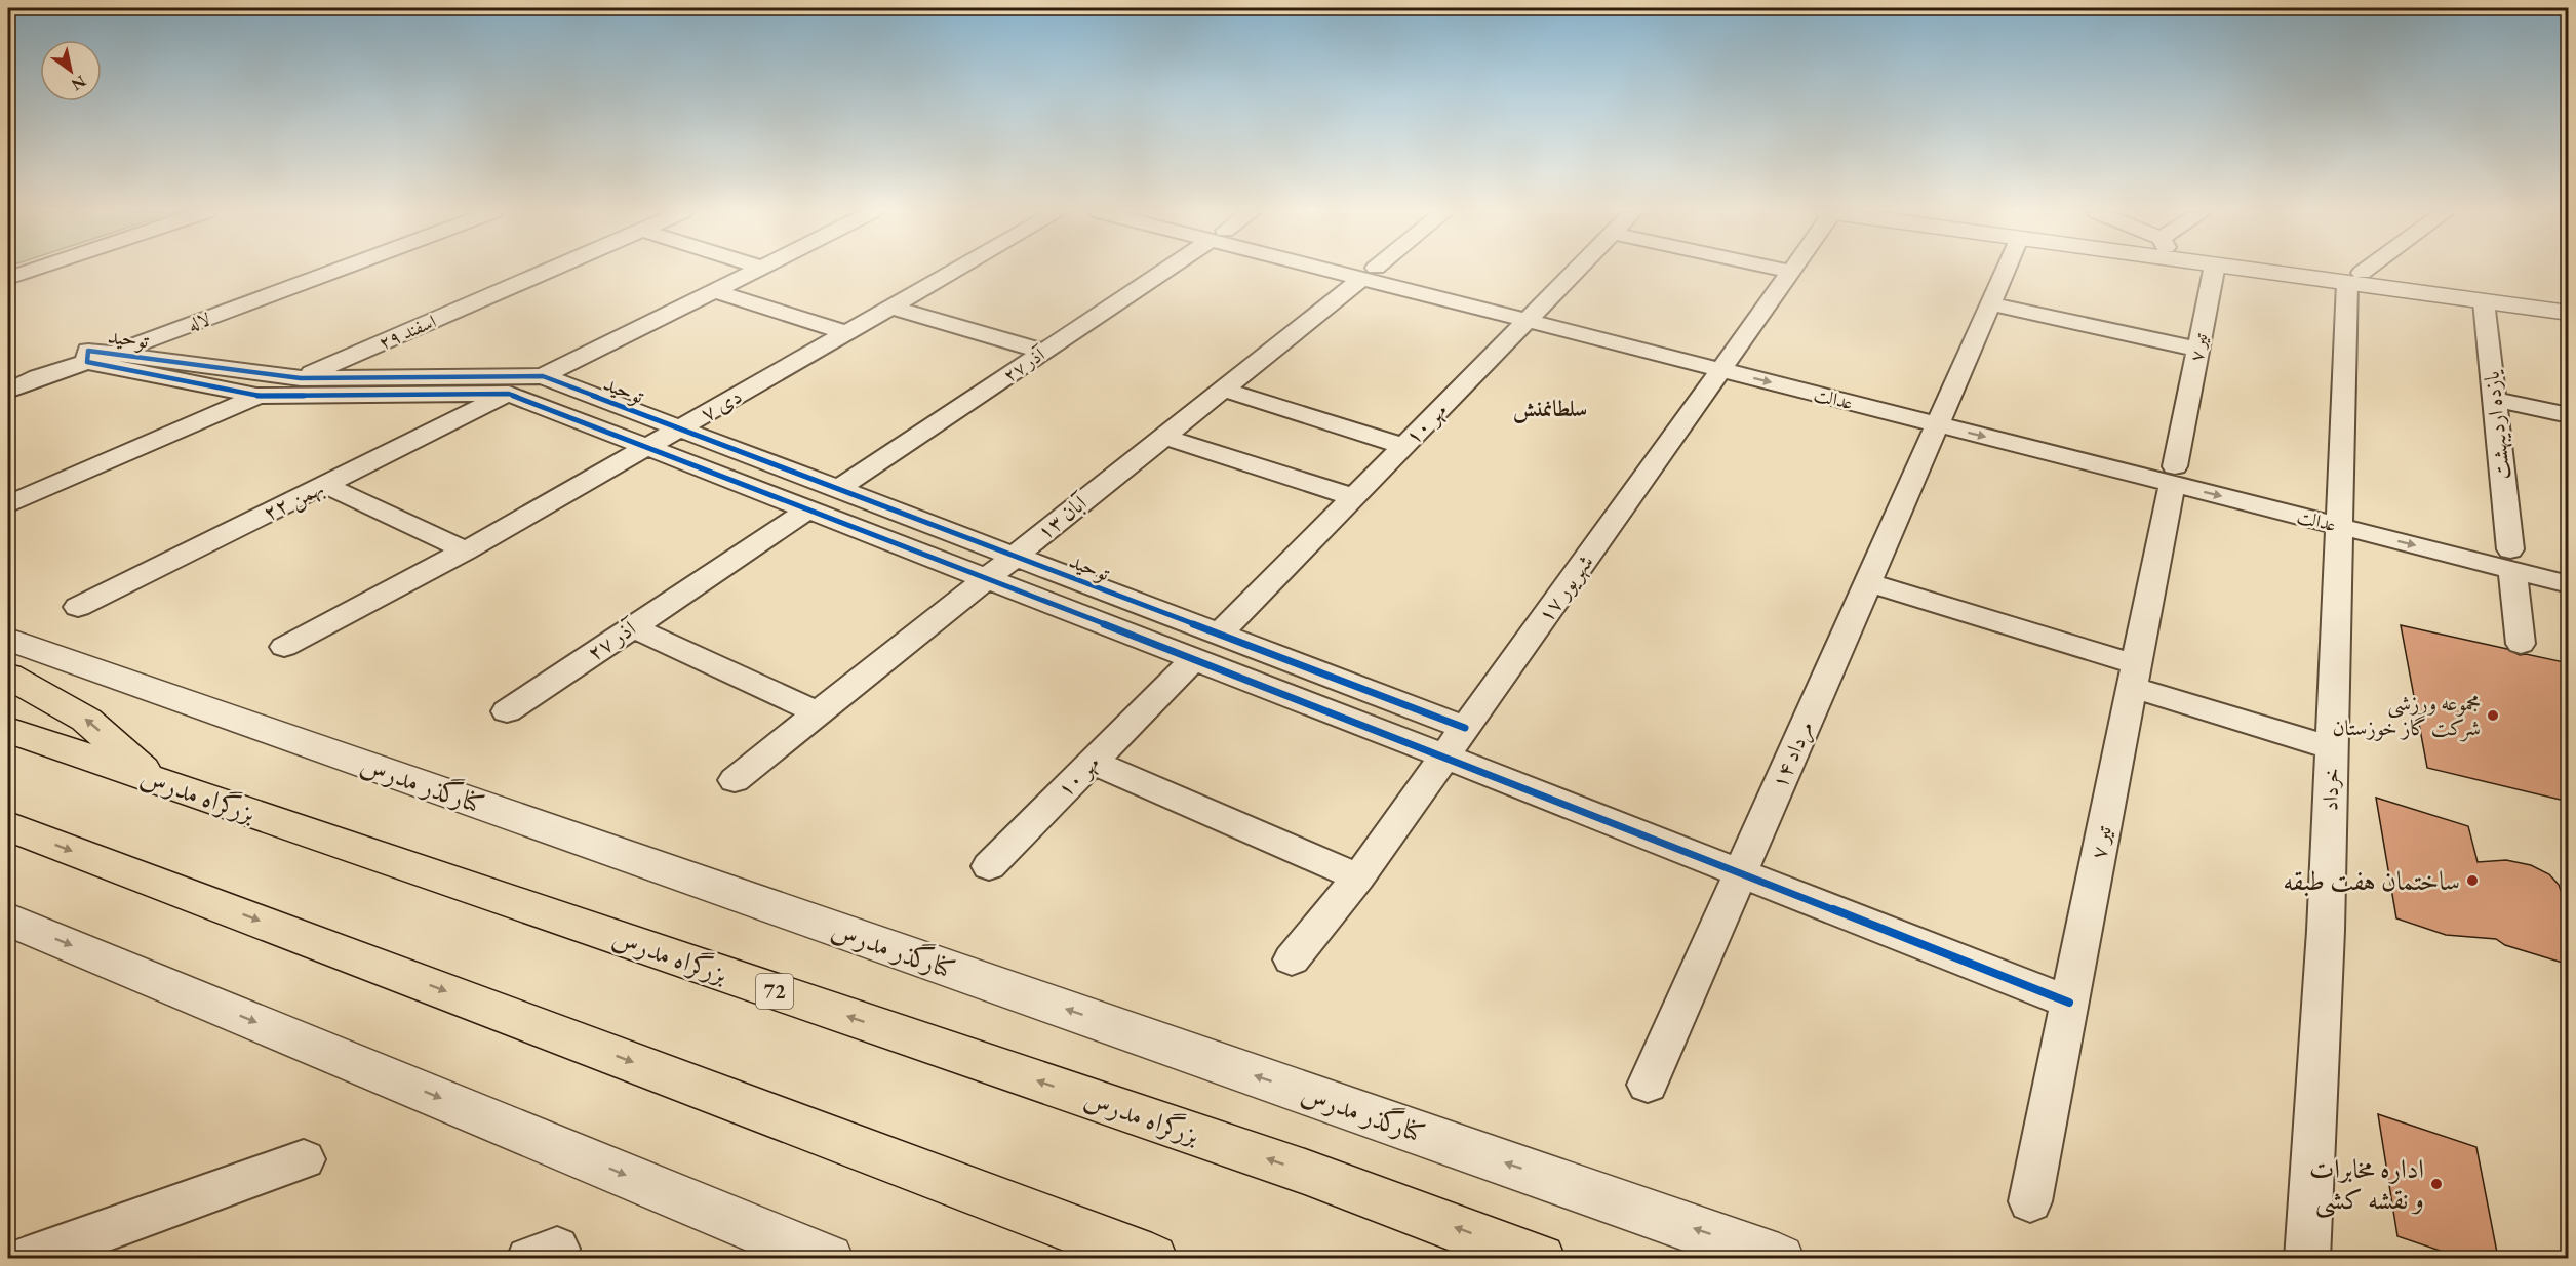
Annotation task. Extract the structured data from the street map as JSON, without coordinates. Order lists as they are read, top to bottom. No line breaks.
{"streets":{"highway":["بزرگراه مدرس","72"],"street":["لاله","۲۹ اسفند","توحید","۷ تیر","۲۷ آذر","عدالت","۷ دی","۱۰ مهر","یازده اردیبهشت","۲۲ بهمن","۱۳ آبان","۱۷ شهریور","۱۴ مرداد","کنارگذر مدرس","خرداد"]},"crossings":[["لاله","توحید"],["۲۹ اسفند","توحید"],["توحید","۷ تیر"],["توحید","۲۷ آذر"],["توحید","۷ دی"],["توحید","۱۰ مهر"],["توحید","۲۲ بهمن"],["توحید","۱۳ آبان"],["توحید","۱۷ شهریور"],["توحید","۱۴ مرداد"],["۷ تیر","عدالت"],["عدالت","۱۰ مهر"],["عدالت","یازده اردیبهشت"],["عدالت","۱۳ آبان"],["عدالت","۱۷ شهریور"],["عدالت","۱۴ مرداد"],["عدالت","خرداد"]],"districts":["سلطانمنش"],"places":["مجموعه ورزشی شرکت گاز خوزستان","ساختمان هفت طبقه","اداره مخابرات و نقشه کشی"],"north":"bottom right"}
